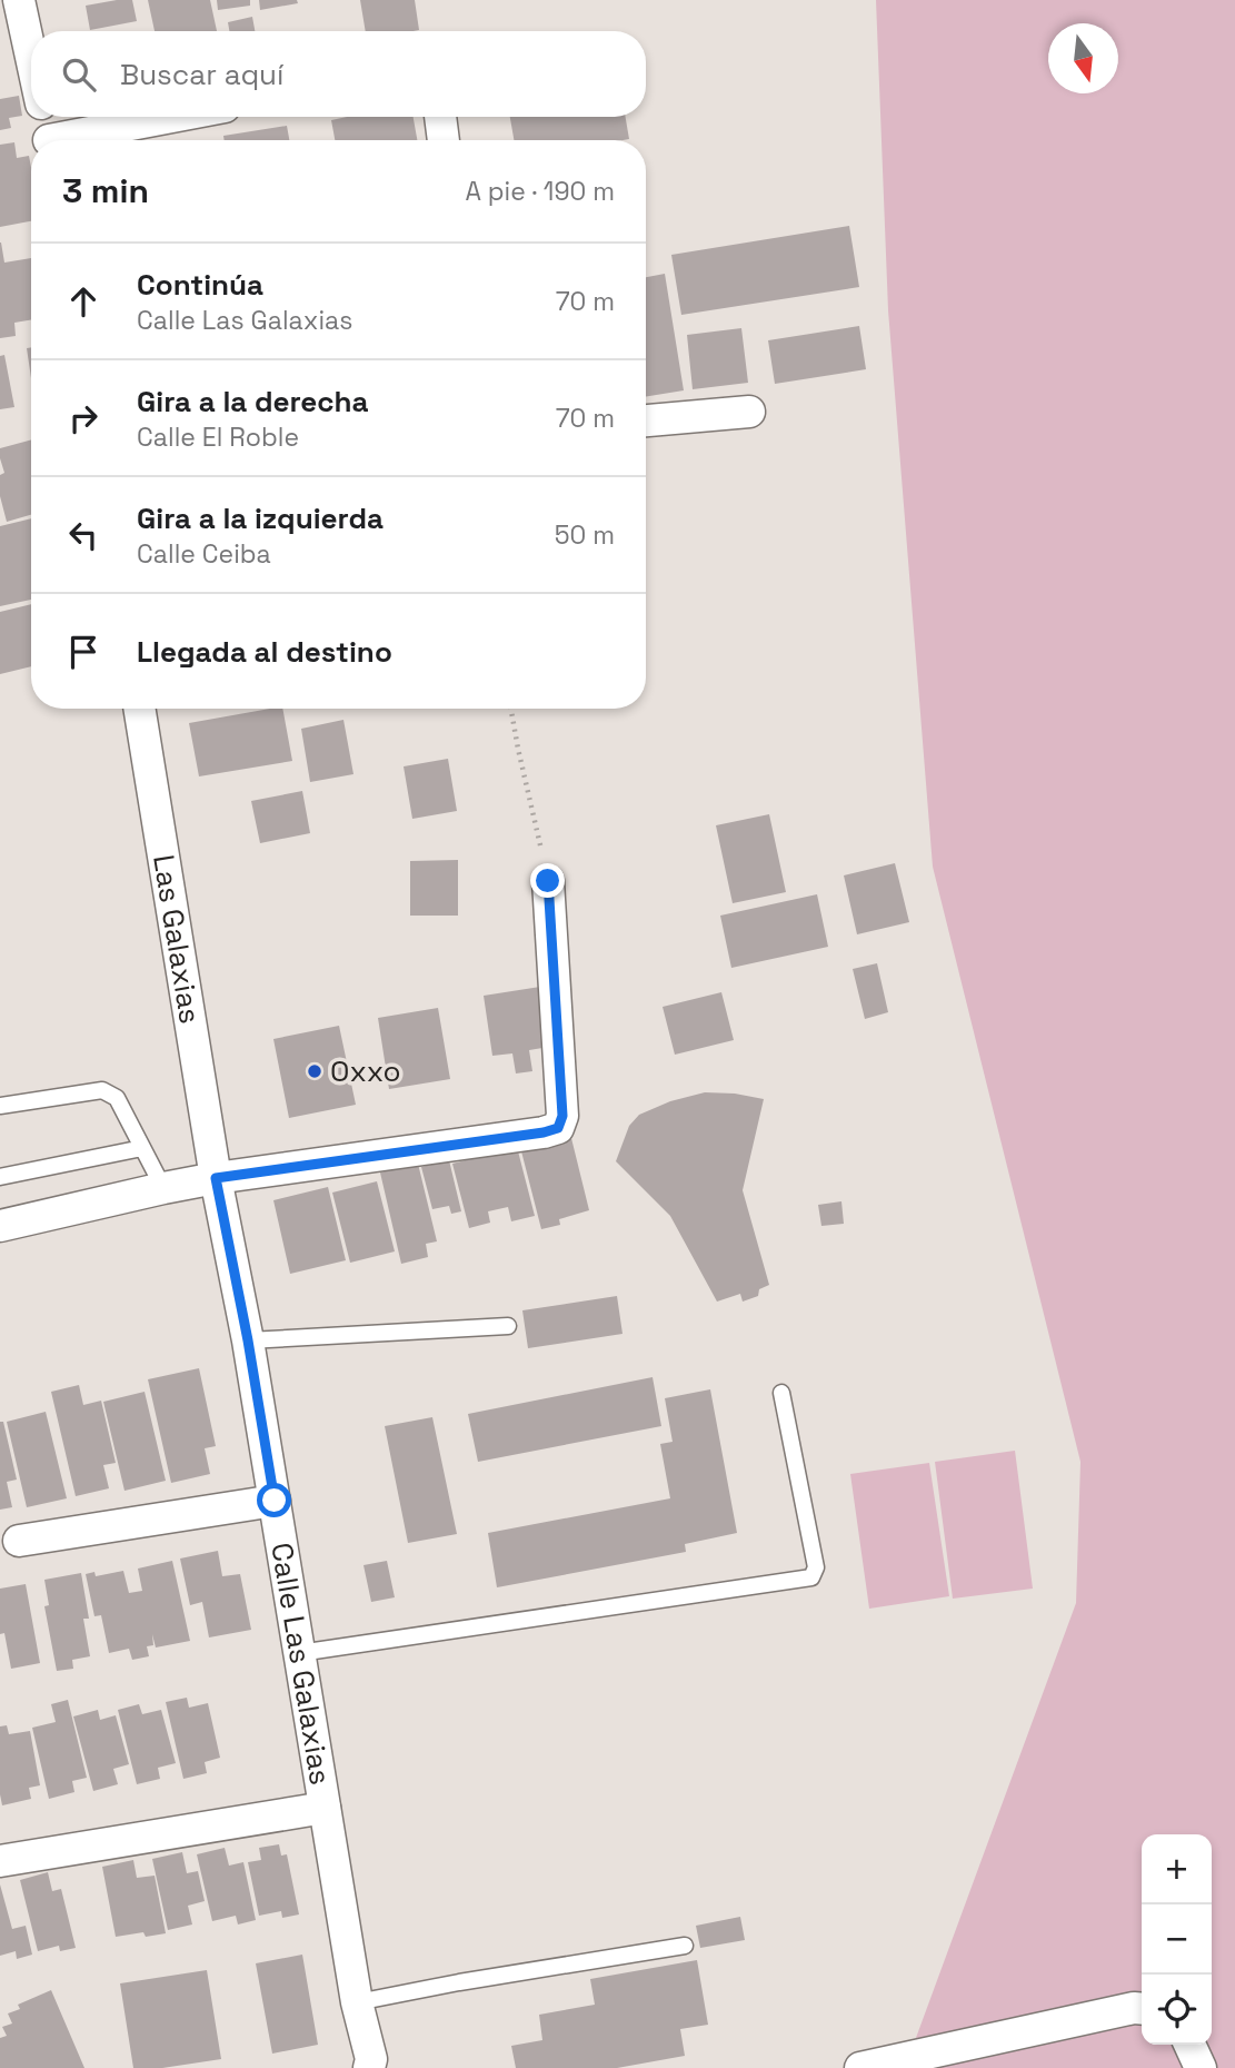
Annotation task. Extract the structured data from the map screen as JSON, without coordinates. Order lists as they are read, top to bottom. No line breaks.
{"streets":{"street":["Las Galaxias","Calle Las Galaxias"]},"crossings":[["Las Galaxias","Calle Las Galaxias"]],"places":["Oxxo"],"north":"bottom","page":{"search":"Buscar aquí","heading":["3 min","A pie · 190 m"],"list":[["Continúa","Calle Las Galaxias","70 m"],["Gira a la derecha","Calle El Roble","70 m"],["Gira a la izquierda","Calle Ceiba","50 m"],"Llegada al destino"],"map_buttons":["+","−"]}}
